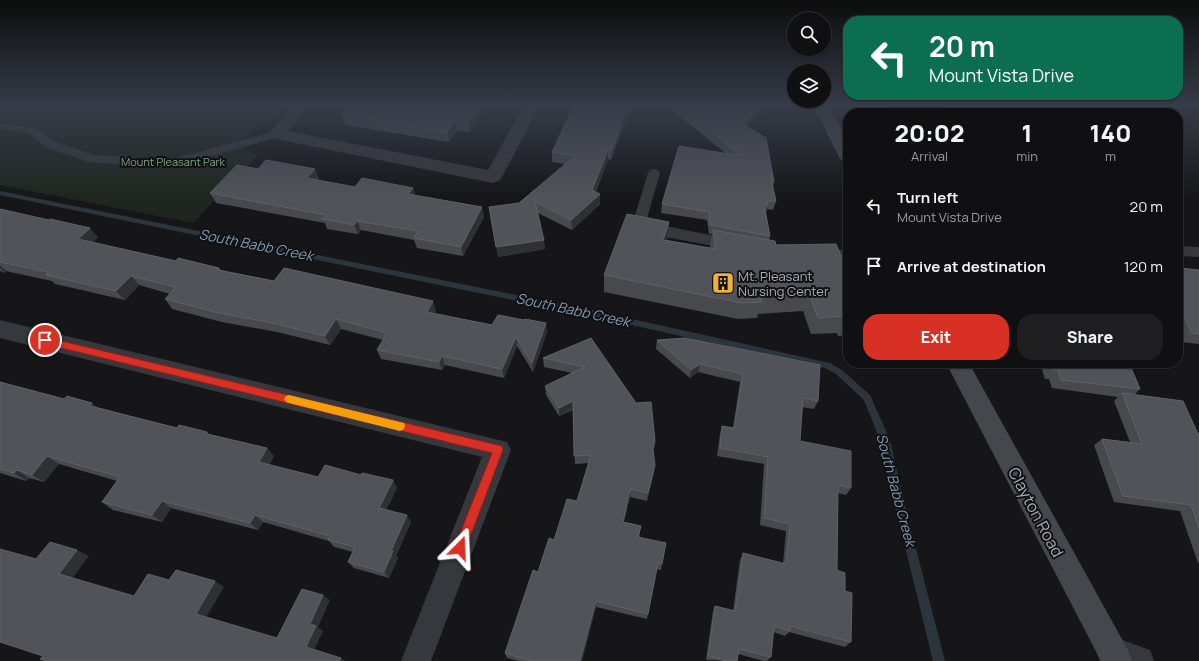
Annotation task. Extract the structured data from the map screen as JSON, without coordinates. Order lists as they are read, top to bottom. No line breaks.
{"streets":{"street":["Clayton Road"]},"water":["South Babb Creek"],"parks":["Mount Pleasant Park"],"places":{"building":["Mt. Pleasant Nursing Center"]},"page":{"turn":["20 m","Mount Vista Drive"],"eta":["20:02","Arrival","1","min","140","m"],"list":[{"name":"Turn left","note":"Mount Vista Drive","value":"20 m"},{"name":"Arrive at destination","value":"120 m"}],"buttons":["Exit","Share"]}}
